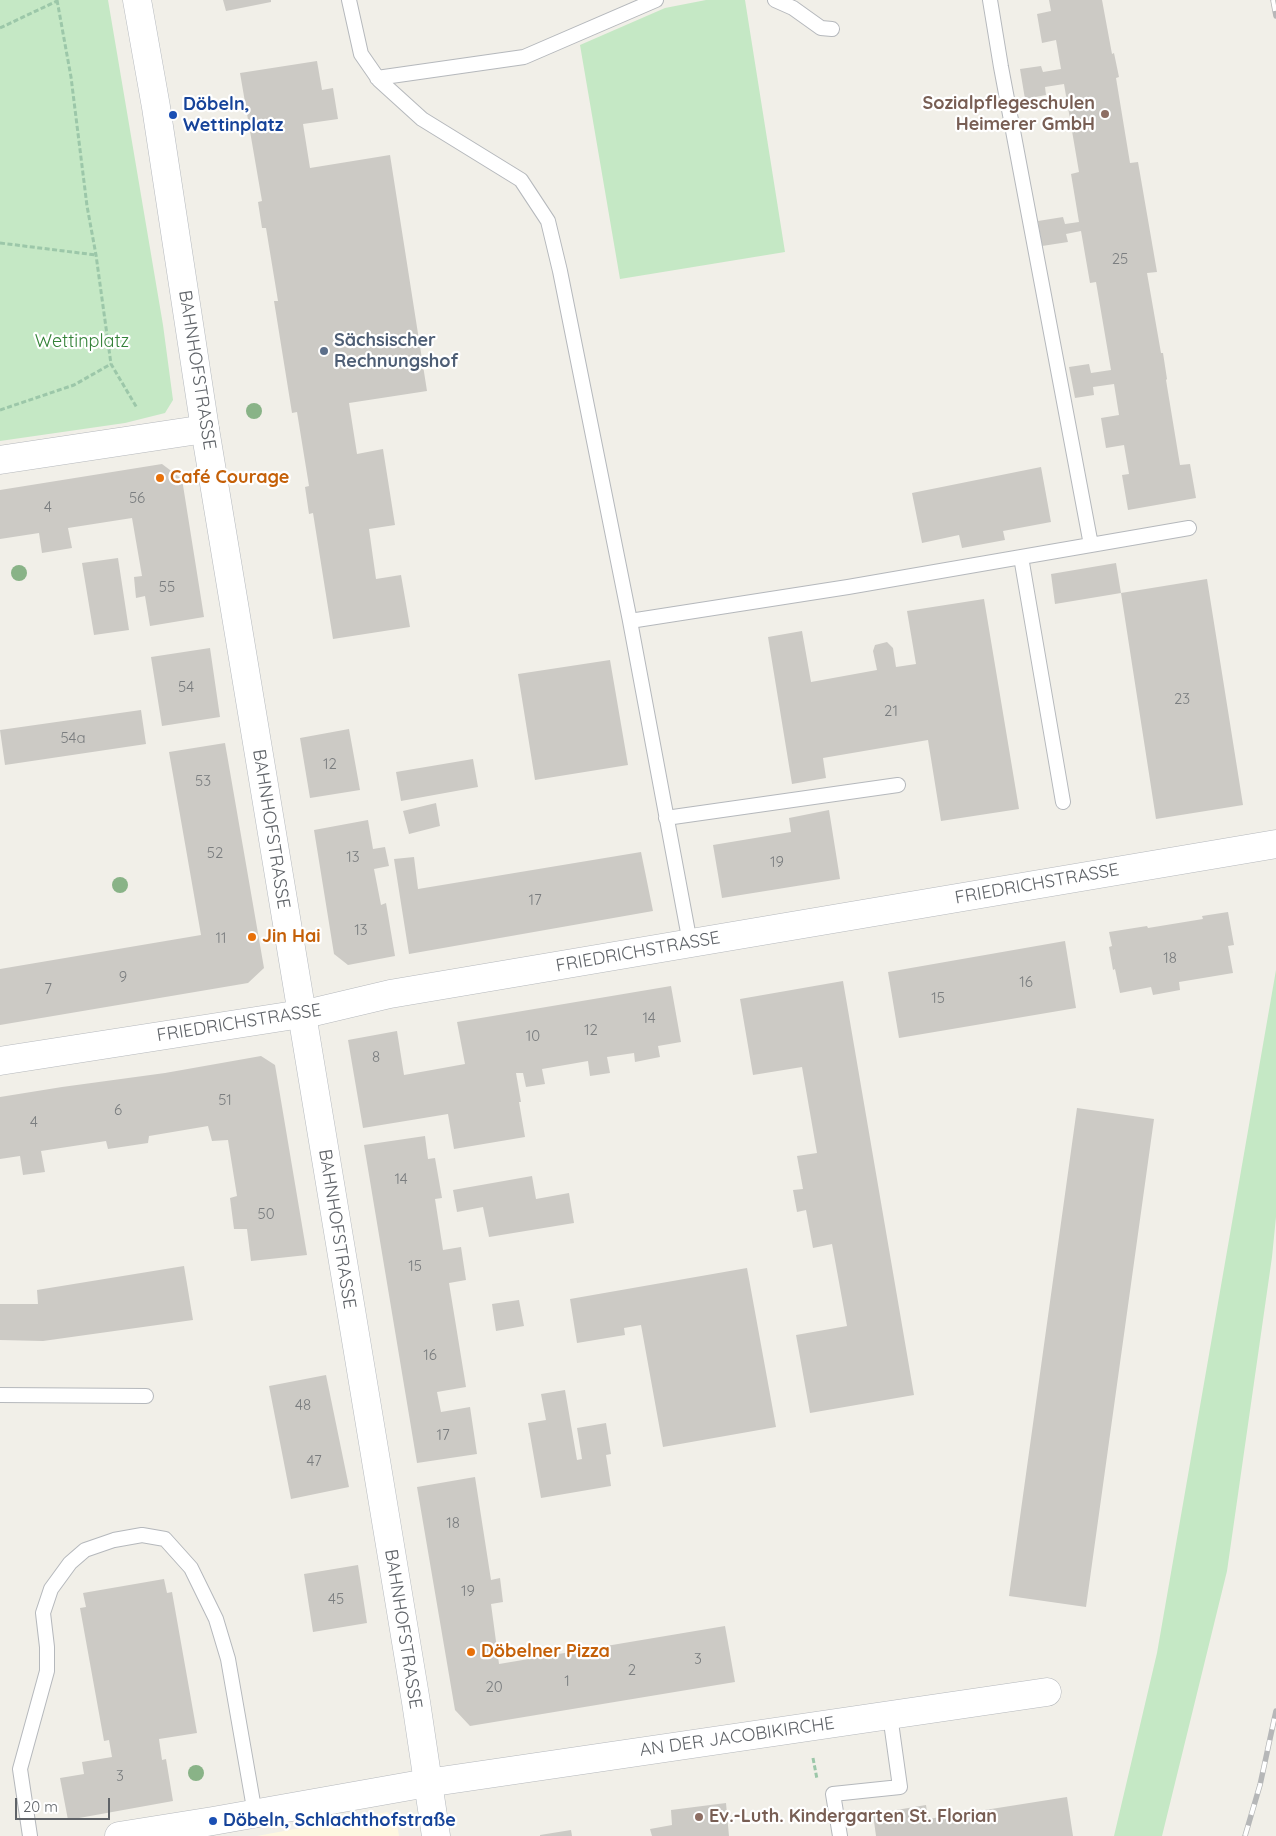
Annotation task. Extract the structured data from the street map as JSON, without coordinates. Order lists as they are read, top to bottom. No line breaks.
{"streets":{"street":["BAHNHOFSTRASSE","FRIEDRICHSTRASSE","AN DER JACOBIKIRCHE"]},"crossings":[["BAHNHOFSTRASSE","FRIEDRICHSTRASSE"],["BAHNHOFSTRASSE","AN DER JACOBIKIRCHE"]],"parks":["Wettinplatz"],"places":["Sozialpflegeschulen Heimerer GmbH","Döbeln, Wettinplatz","Sächsischer Rechnungshof","Café Courage","Jin Hai","Döbelner Pizza","Ev.-Luth. Kindergarten St. Florian","Döbeln, Schlachthofstraße"],"house_numbers":["25","56","4","55","54","23","21","54a","12","53","52","13","19","17","13","11","18","9","16","7","15","14","12","10","8","51","6","4","14","50","15","16","48","17","47","18","19","45","3","2","1","20","3"],"scale_bar":"20 m"}
